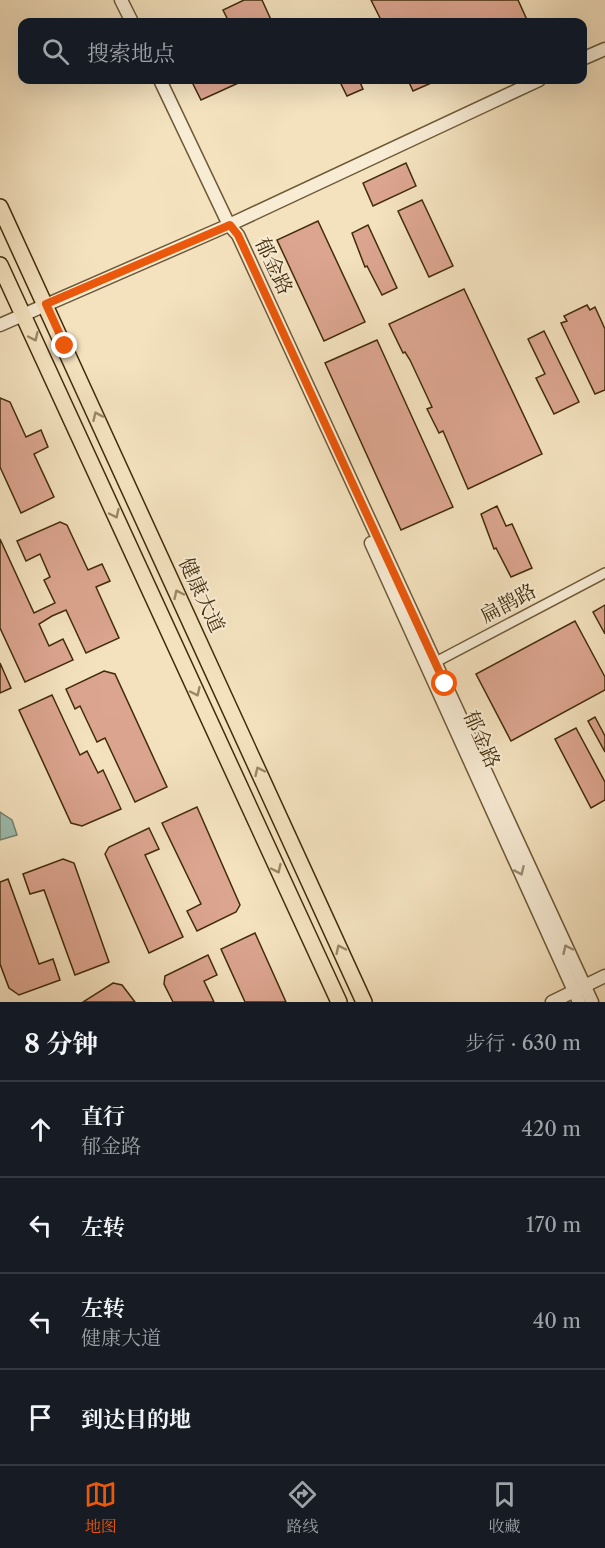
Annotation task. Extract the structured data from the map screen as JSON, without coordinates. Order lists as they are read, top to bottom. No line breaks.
{"streets":{"main road":["健康大道"],"street":["郁金路","扁鹊路"]},"crossings":[["郁金路","扁鹊路"]],"page":{"search":"搜索地点","heading":["8 分钟","步行 · 630 m"],"list":[["直行","郁金路","420 m"],["左转","170 m"],["左转","健康大道","40 m"],"到达目的地"],"nav":["地图","路线","收藏"]}}
